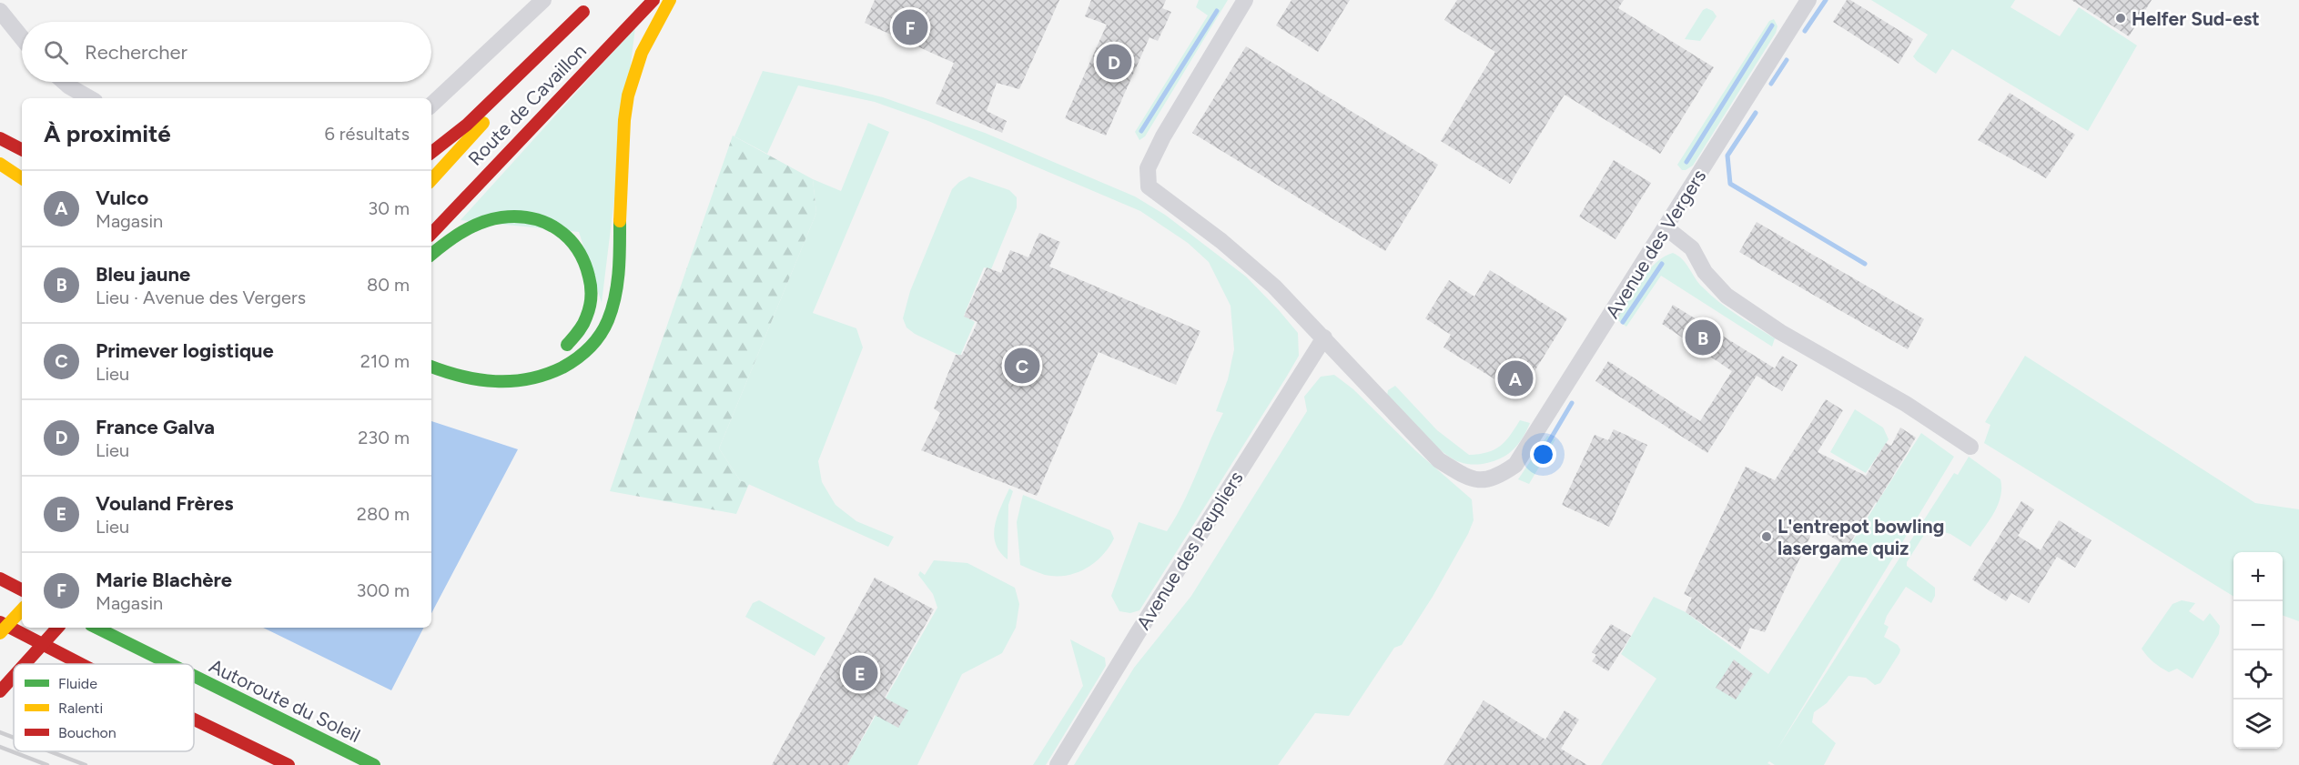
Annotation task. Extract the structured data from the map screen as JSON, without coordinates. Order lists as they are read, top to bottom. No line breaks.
{"streets":{"main road":["Route de Cavaillon","Autoroute du Soleil"],"street":["Avenue des Vergers","Avenue des Peupliers"]},"crossings":[["Avenue des Vergers","Avenue des Peupliers"]],"places":["Helfer Sud-est","L'entrepot bowling lasergame quiz"],"legend":["Fluide","Ralenti","Bouchon"],"page":{"pins":["F","D","B","C","A","E"],"search":"Rechercher","heading":["À proximité","6 résultats"],"list":[{"mark":"A","name":"Vulco","note":"Magasin","value":"30 m"},{"mark":"B","name":"Bleu jaune","note":"Lieu · Avenue des Vergers","value":"80 m"},{"mark":"C","name":"Primever logistique","note":"Lieu","value":"210 m"},{"mark":"D","name":"France Galva","note":"Lieu","value":"230 m"},{"mark":"E","name":"Vouland Frères","note":"Lieu","value":"280 m"},{"mark":"F","name":"Marie Blachère","note":"Magasin","value":"300 m"}],"map_buttons":["+","−"]}}
